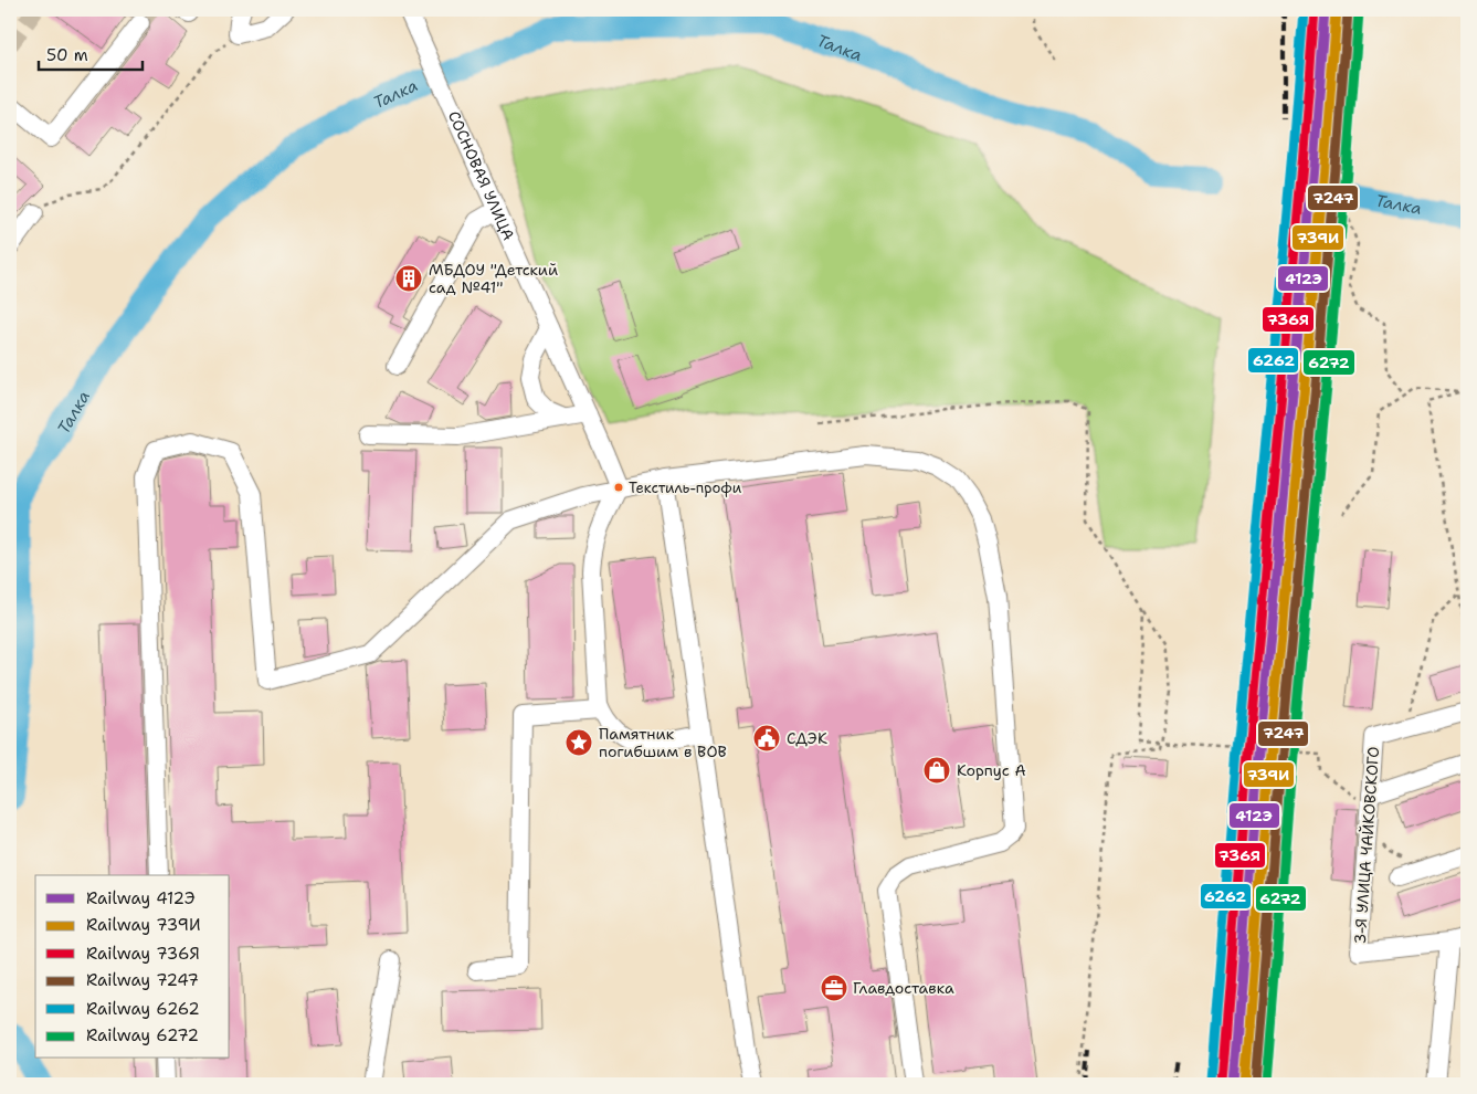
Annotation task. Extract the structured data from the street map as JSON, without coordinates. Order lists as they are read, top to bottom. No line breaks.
{"streets":{"street":["СОСНОВАЯ УЛИЦА","3-Я УЛИЦА ЧАЙКОВСКОГО"]},"water":["Талка"],"places":{"building":["МБДОУ \"Детский сад №41\""],"other":["Текстиль-профи"],"public building":["СДЭК"],"place":["Памятник погибшим в ВОВ"],"shop":["Корпус А"],"office":["Главдоставка"]},"lines":["rail line 412Э","rail line 736Я","rail line 6262","rail line 739И","rail line 7247","rail line 6272"],"legend":["Railway 412Э","Railway 739И","Railway 736Я","Railway 7247","Railway 6262","Railway 6272"],"scale_bar":"50 m"}
